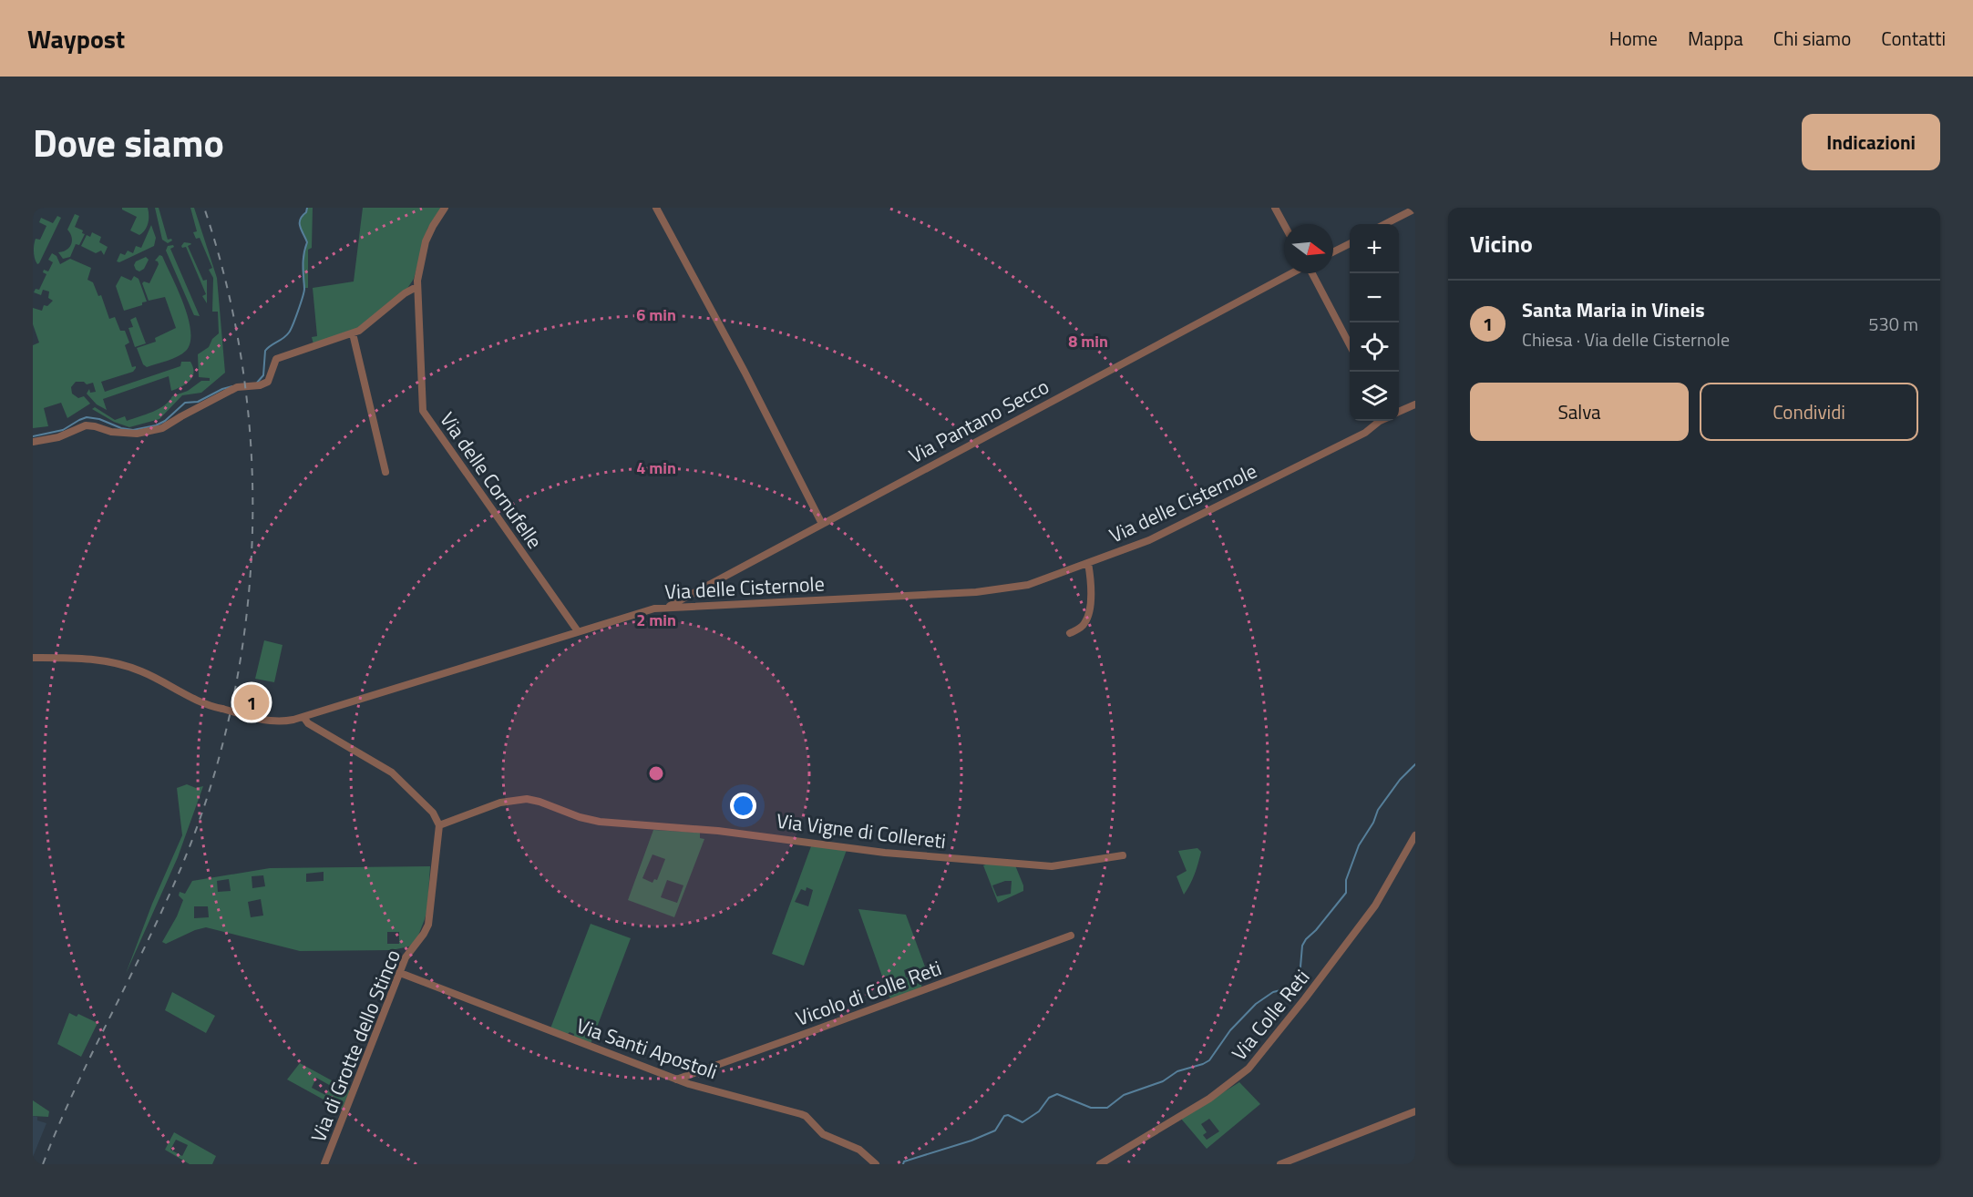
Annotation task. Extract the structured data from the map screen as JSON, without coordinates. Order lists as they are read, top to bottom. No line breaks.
{"streets":{"street":["Via Pantano Secco","Via delle Cornufelle","Via delle Cisternole","Via Vigne di Collereti","Vicolo di Colle Reti","Via Colle Reti","Via di Grotte dello Stinco","Via Santi Apostoli"]},"crossings":[["Via Pantano Secco","Via delle Cisternole"],["Via delle Cornufelle","Via delle Cisternole"],["Via Vigne di Collereti","Via di Grotte dello Stinco"],["Vicolo di Colle Reti","Via Santi Apostoli"],["Via di Grotte dello Stinco","Via Santi Apostoli"]],"north":"right","page":{"header":"Waypost","nav":["Home","Mappa","Chi siamo","Contatti"],"title":"Dove siamo","buttons":["Indicazioni",["Salva","Condividi"]],"heading":"Vicino","map_buttons":["+","−"],"list":[{"mark":"1","name":"Santa Maria in Vineis","note":"Chiesa · Via delle Cisternole","value":"530 m"}],"pins":"1"},"rings":["6 min","8 min","4 min","2 min"]}
